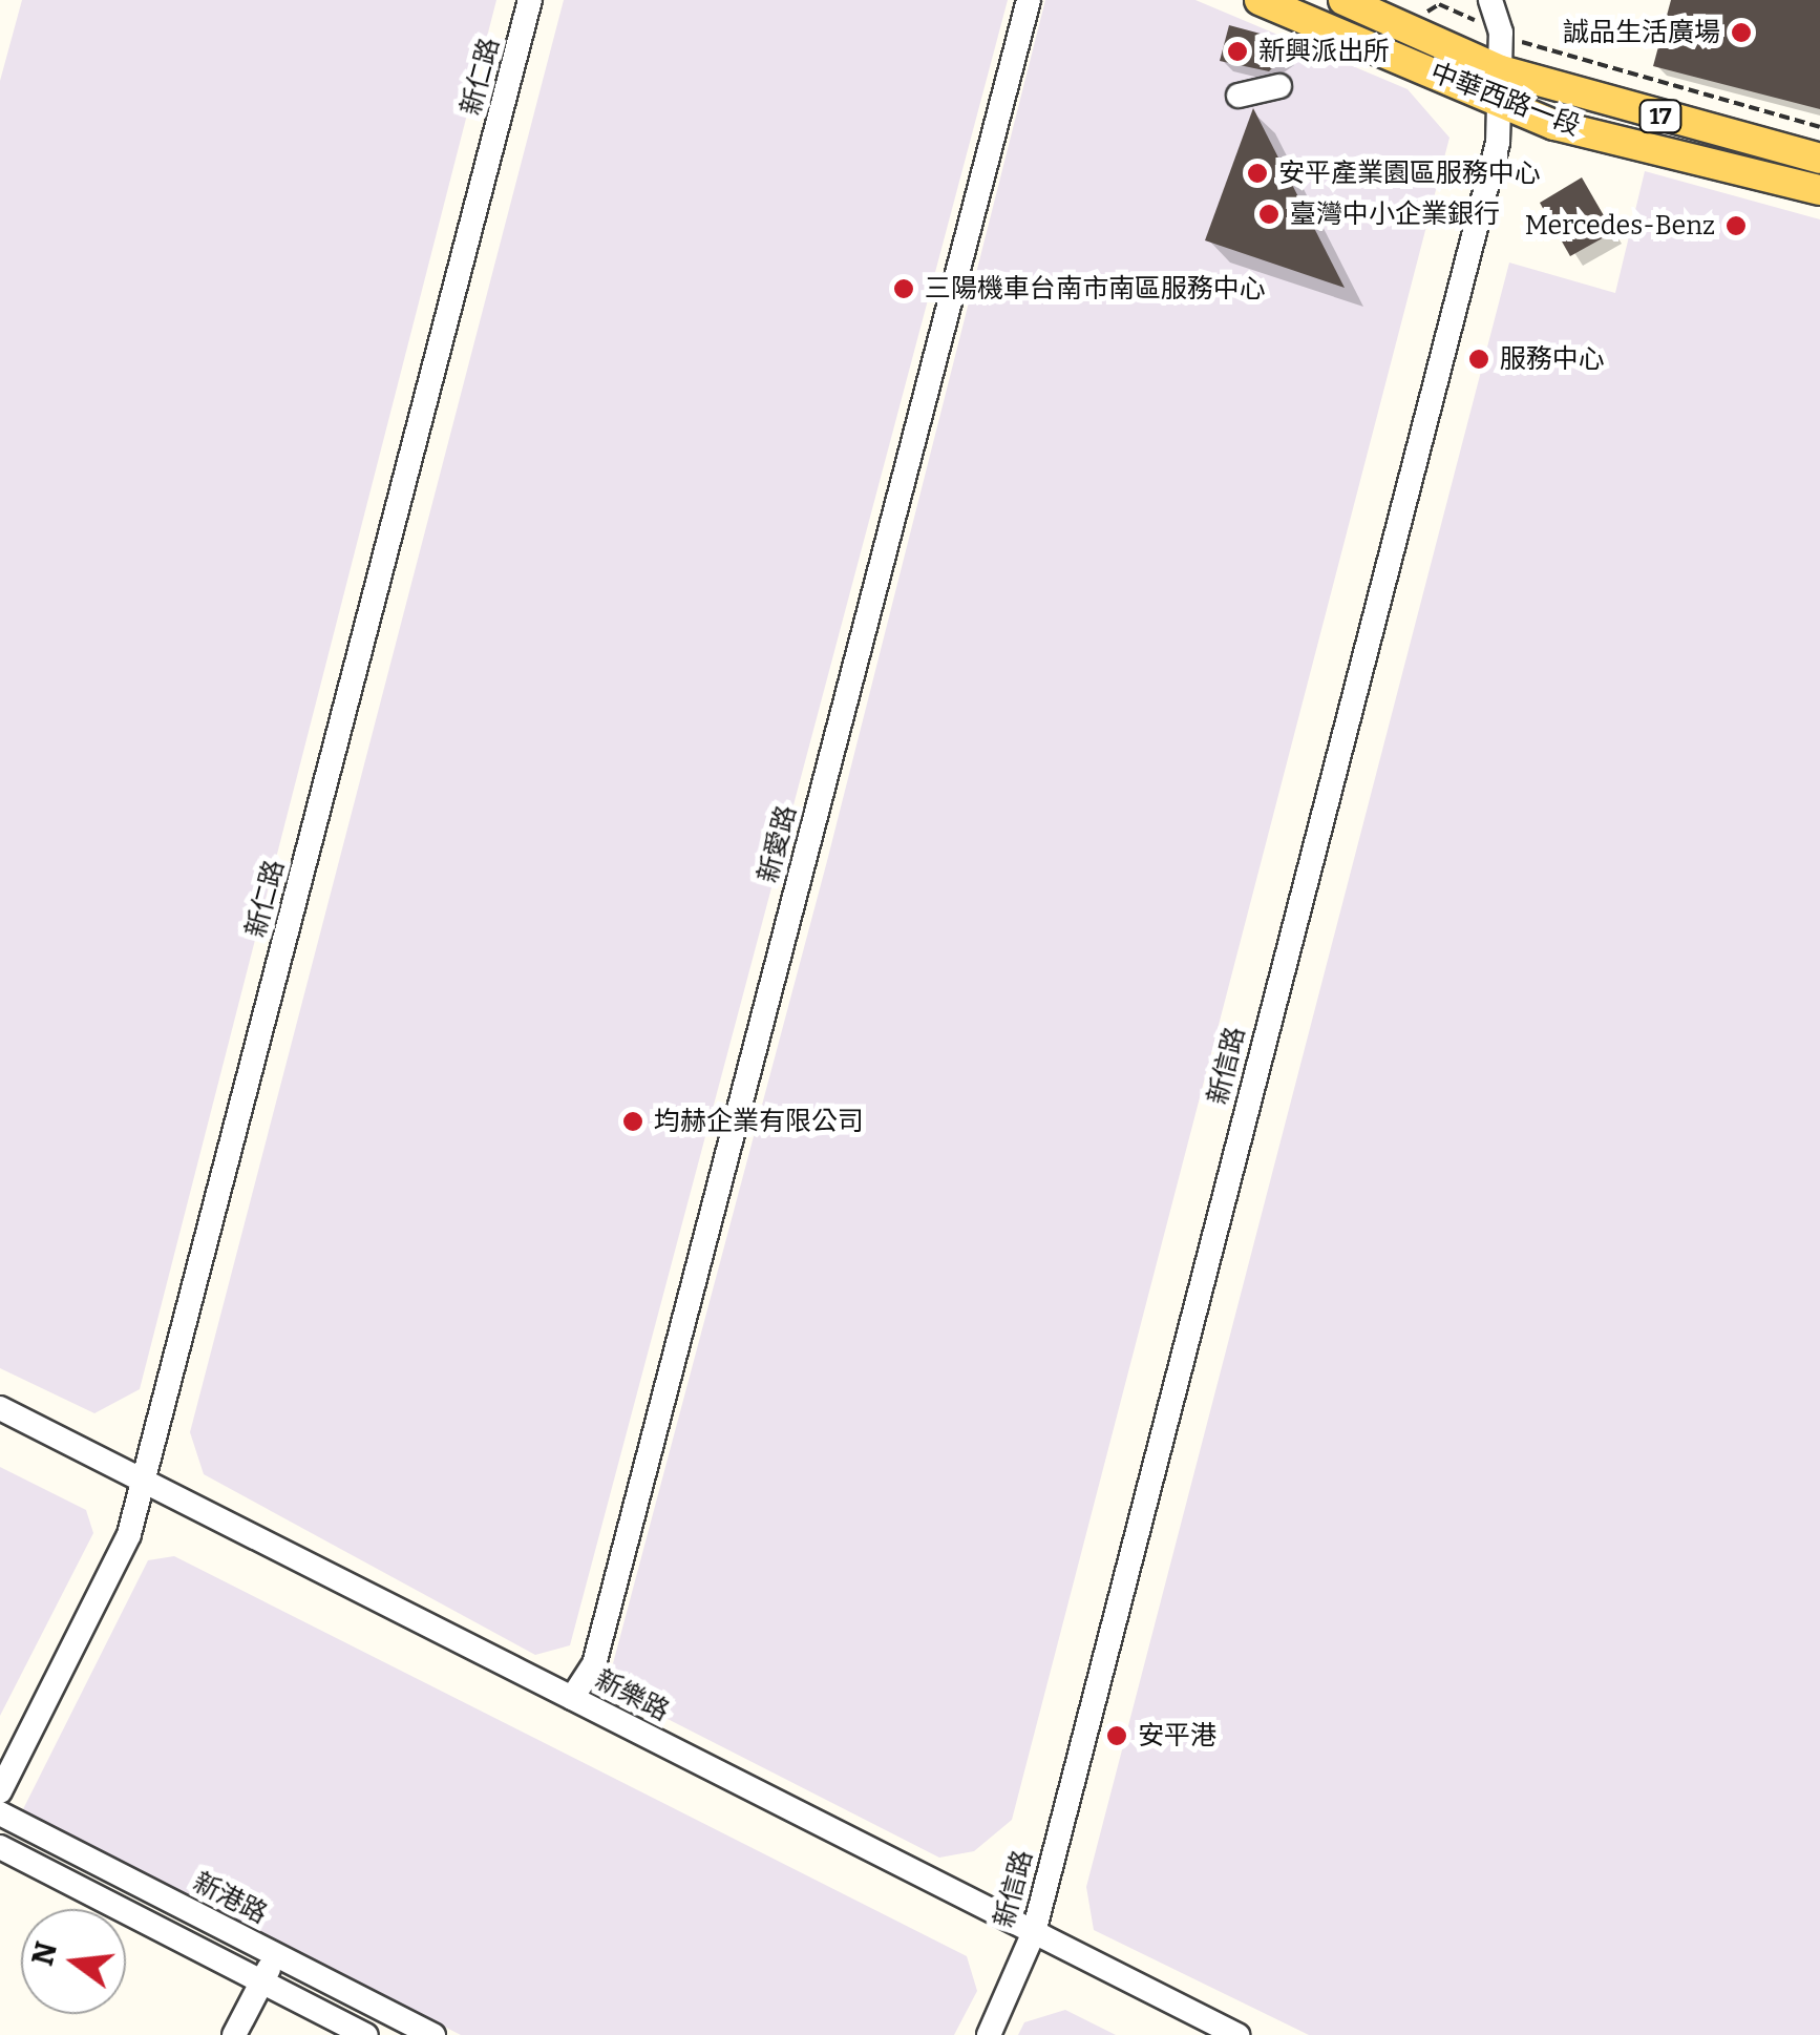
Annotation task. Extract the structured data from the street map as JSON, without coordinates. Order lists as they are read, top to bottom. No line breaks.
{"streets":{"main road":["中華西路一段","17"],"street":["新仁路","新愛路","新信路","新樂路","新港路"]},"crossings":[["新仁路","新樂路"],["中華西路一段","新信路"],["新愛路","新樂路"],["新信路","新樂路"]],"places":["誠品生活廣場","新興派出所","安平產業園區服務中心","臺灣中小企業銀行","Mercedes-Benz","三陽機車台南市南區服務中心","服務中心","均赫企業有限公司","安平港"],"north":"left"}
